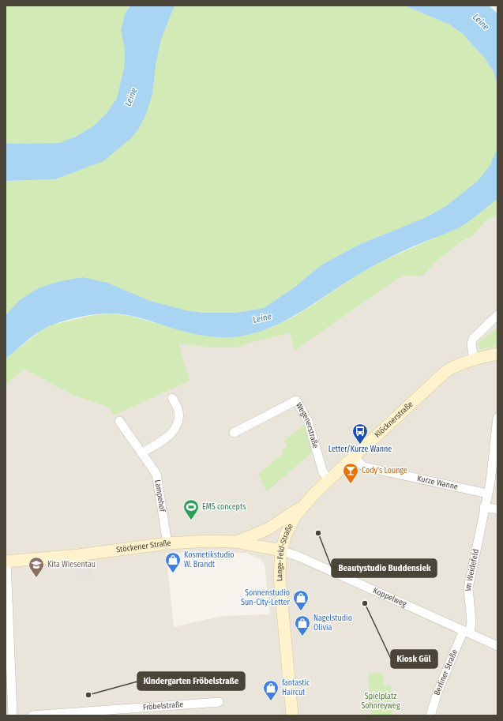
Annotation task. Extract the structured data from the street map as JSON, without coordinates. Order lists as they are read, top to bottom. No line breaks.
{"streets":{"main road":["Klöcknerstraße","Stöckener Straße","Lange-Feld-Straße"],"street":["Wegenerstraße","Kurze Wanne","Lampehof","Im Weidefeld","Koppelweg","Berliner Straße","Fröbelstraße"]},"crossings":[["Klöcknerstraße","Wegenerstraße"],["Klöcknerstraße","Kurze Wanne"],["Klöcknerstraße","Lange-Feld-Straße"],["Kurze Wanne","Im Weidefeld"],["Lampehof","Stöckener Straße"],["Stöckener Straße","Lange-Feld-Straße"],["Stöckener Straße","Koppelweg"],["Lange-Feld-Straße","Koppelweg"],["Im Weidefeld","Koppelweg"],["Im Weidefeld","Berliner Straße"],["Koppelweg","Berliner Straße"]],"water":["Leine"],"parks":["Spielplatz Sohnreyweg"],"places":{"bus stop":["Letter/Kurze Wanne"],"bar":["Cody's Lounge"],"sports":["EMS concepts"],"other":["Beautystudio Buddensiek","Kiosk Gül","Kindergarten Fröbelstraße"],"shop":["Kosmetikstudio W. Brandt","Sonnenstudio Sun-City-Letter","Nagelstudio Olivia","fantastic Haircut"],"school or university":["Kita Wiesentau"]}}
